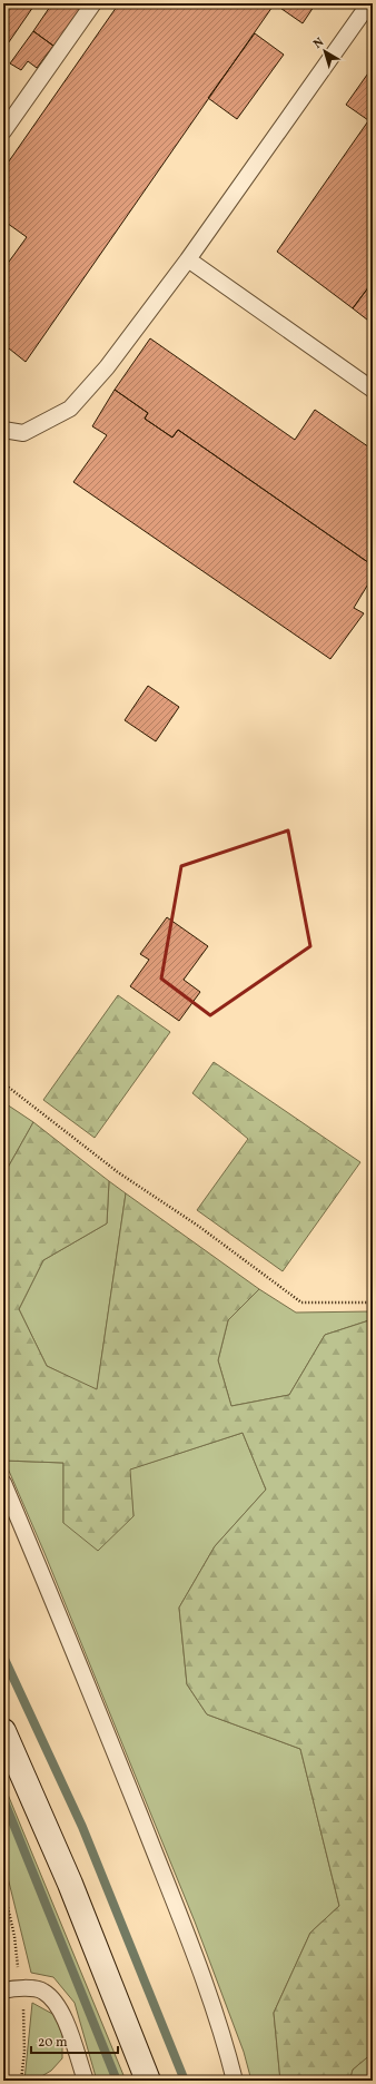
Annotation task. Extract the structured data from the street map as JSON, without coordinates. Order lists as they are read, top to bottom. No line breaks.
{"scale_bar":"20 m","north":"top left"}
